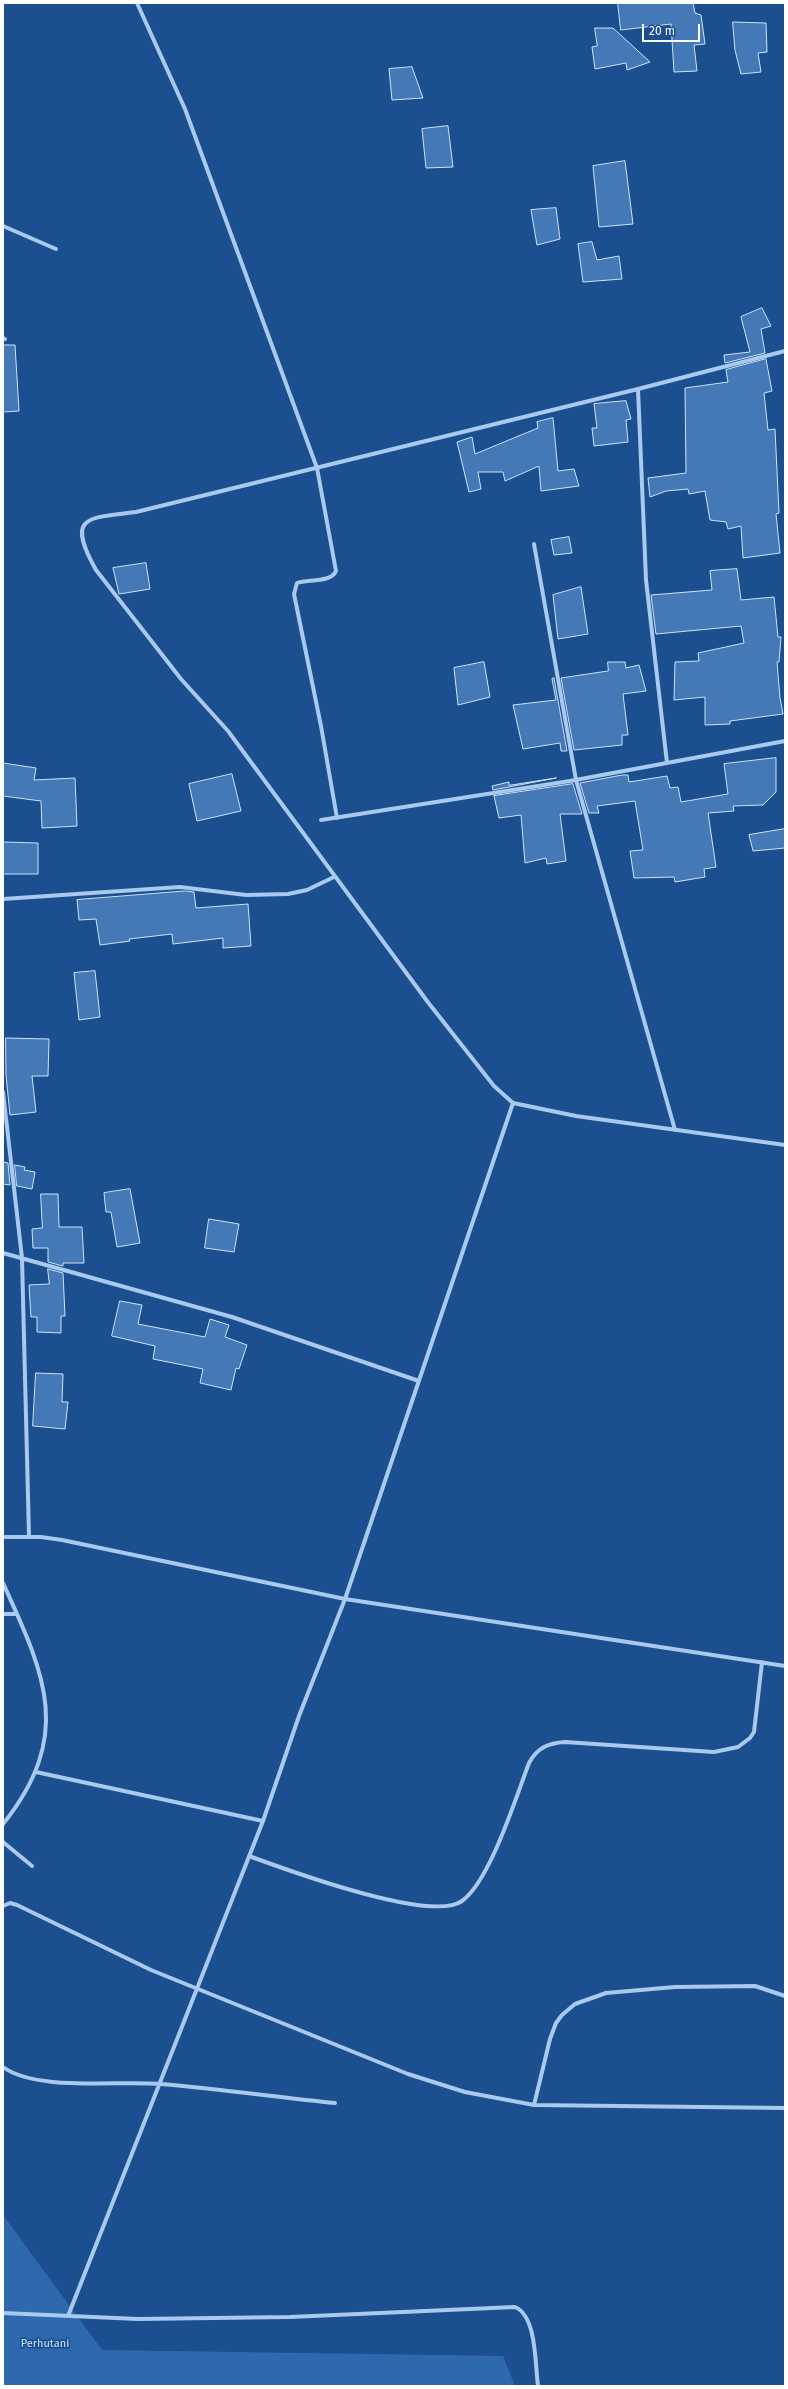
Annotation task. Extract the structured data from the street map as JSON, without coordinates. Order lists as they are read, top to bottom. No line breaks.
{"parks":["Perhutani"],"scale_bar":"20 m"}
